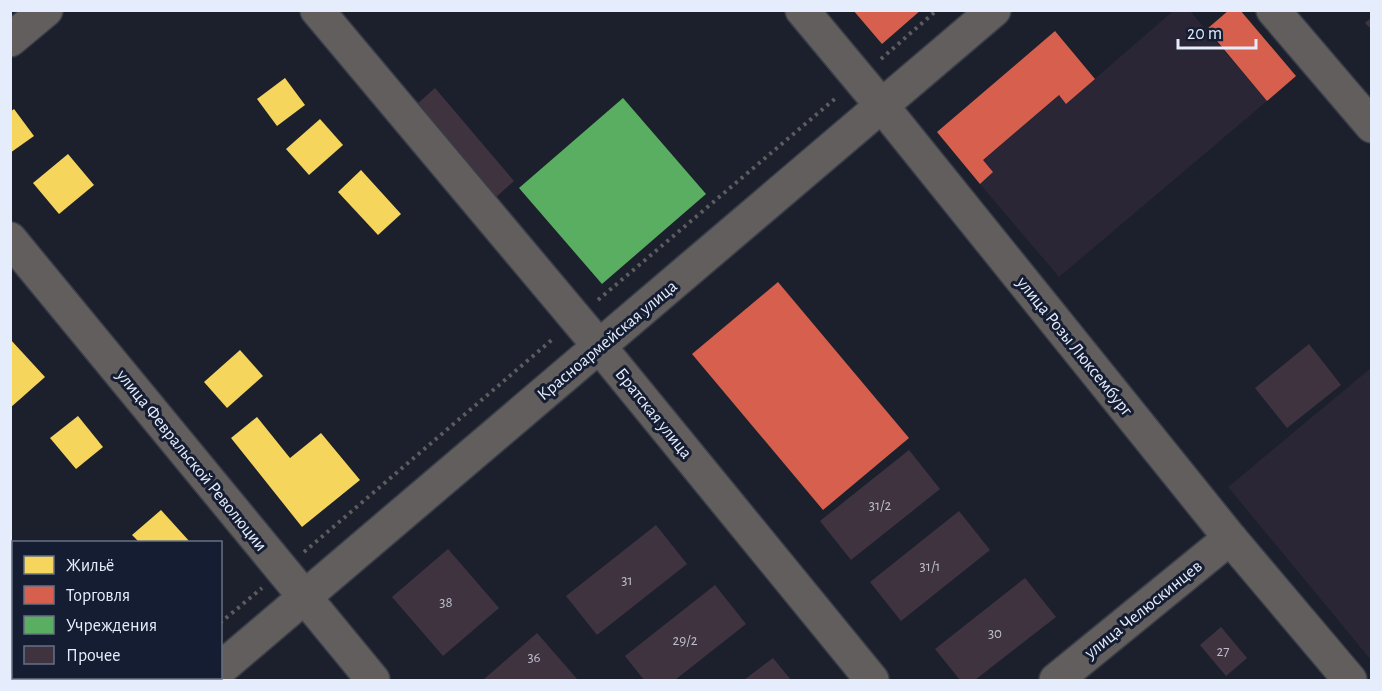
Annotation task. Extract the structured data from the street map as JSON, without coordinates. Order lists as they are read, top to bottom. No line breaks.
{"streets":{"street":["Красноармейская улица","улица Розы Люксембург","Братская улица","улица Февральской Революции","улица Челюскинцев"]},"crossings":[["Красноармейская улица","улица Розы Люксембург"],["Красноармейская улица","Братская улица"],["Красноармейская улица","улица Февральской Революции"],["улица Розы Люксембург","улица Челюскинцев"]],"house_numbers":["31/2","31/1","31","38","30","29/2","27","36"],"legend":["Жильё","Торговля","Учреждения","Прочее"],"scale_bar":"20 m"}
